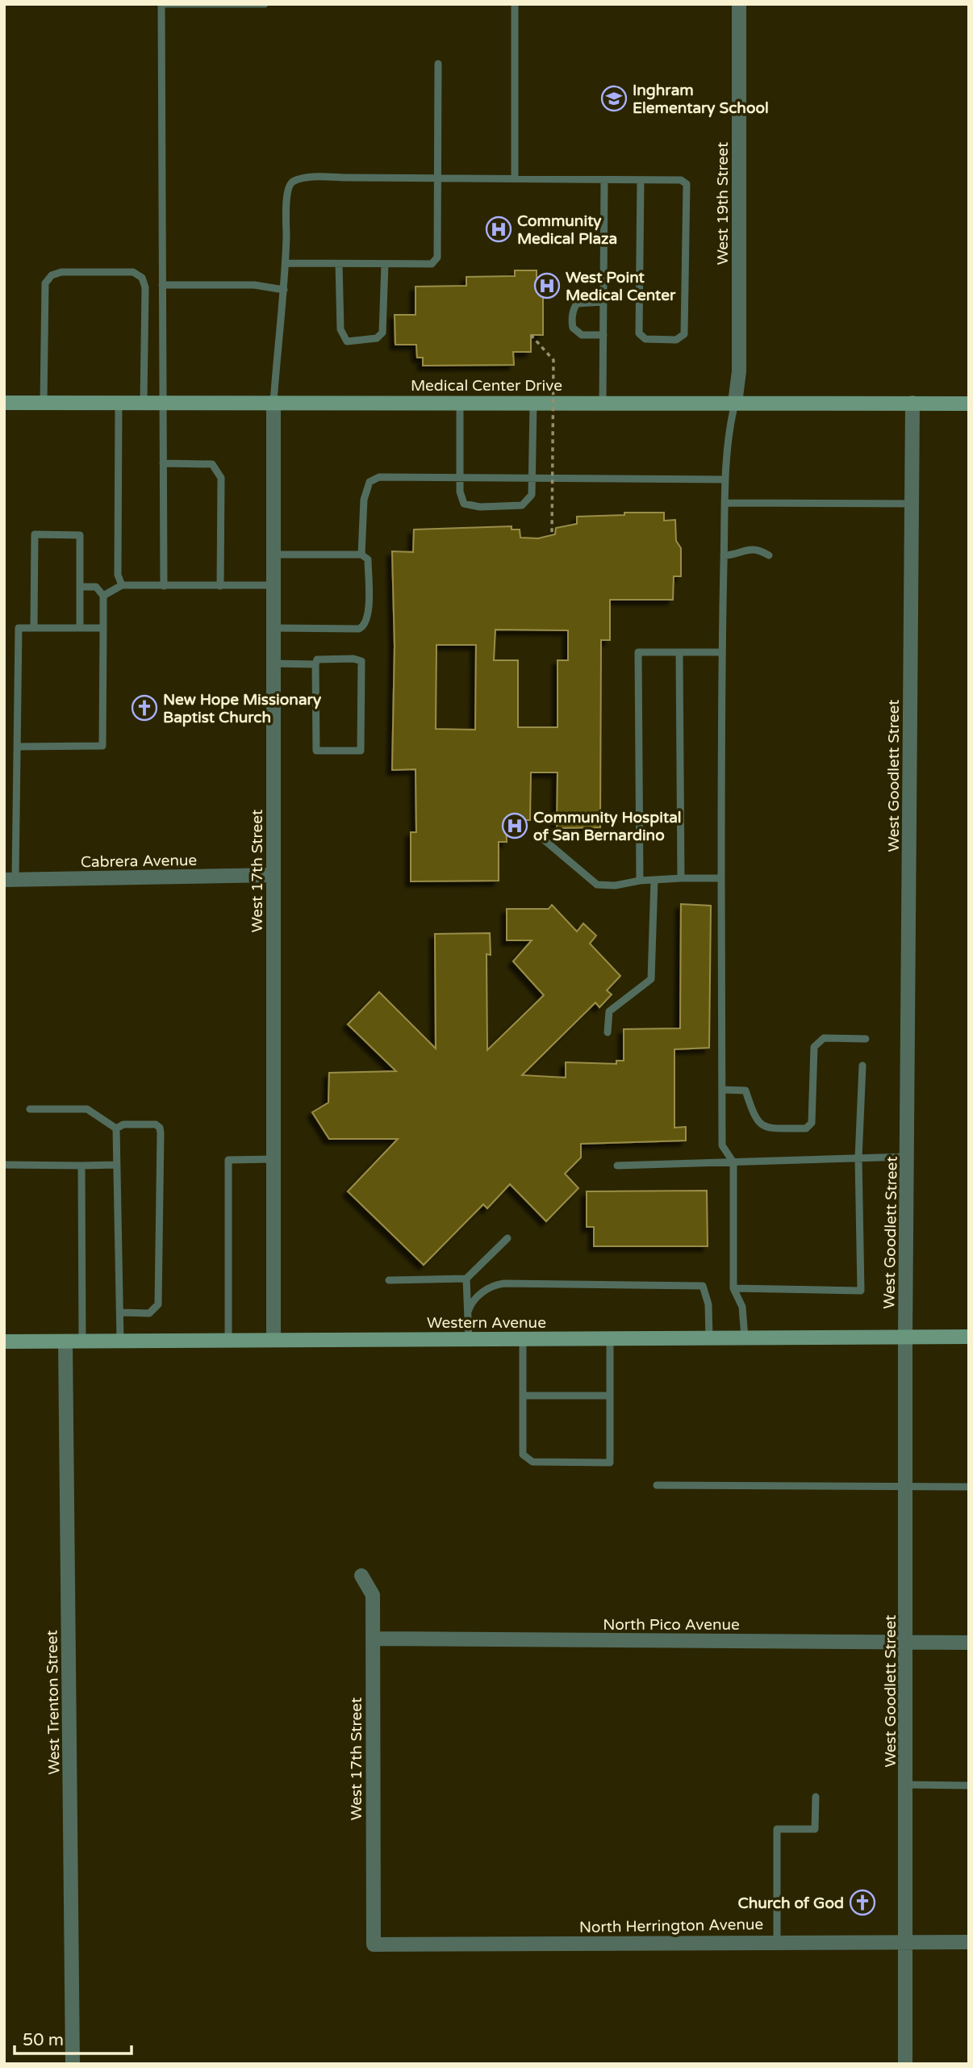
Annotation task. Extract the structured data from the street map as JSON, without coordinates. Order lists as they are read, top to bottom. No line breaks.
{"streets":{"street":["West 19th Street","Medical Center Drive","West Goodlett Street","Cabrera Avenue","West 17th Street","Western Avenue","North Pico Avenue","West Trenton Street","North Herrington Avenue"]},"crossings":[["West 19th Street","Medical Center Drive"],["Medical Center Drive","West Goodlett Street"],["Medical Center Drive","West 17th Street"],["West Goodlett Street","Western Avenue"],["West Goodlett Street","North Pico Avenue"],["West Goodlett Street","North Herrington Avenue"],["Cabrera Avenue","West 17th Street"],["West 17th Street","Western Avenue"],["West 17th Street","North Pico Avenue"],["West 17th Street","North Herrington Avenue"],["Western Avenue","West Trenton Street"]],"places":{"school or university":["Inghram Elementary School"],"hospital":["Community Medical Plaza","West Point Medical Center","Community Hospital of San Bernardino"],"church":["New Hope Missionary Baptist Church","Church of God"]},"scale_bar":"50 m"}
